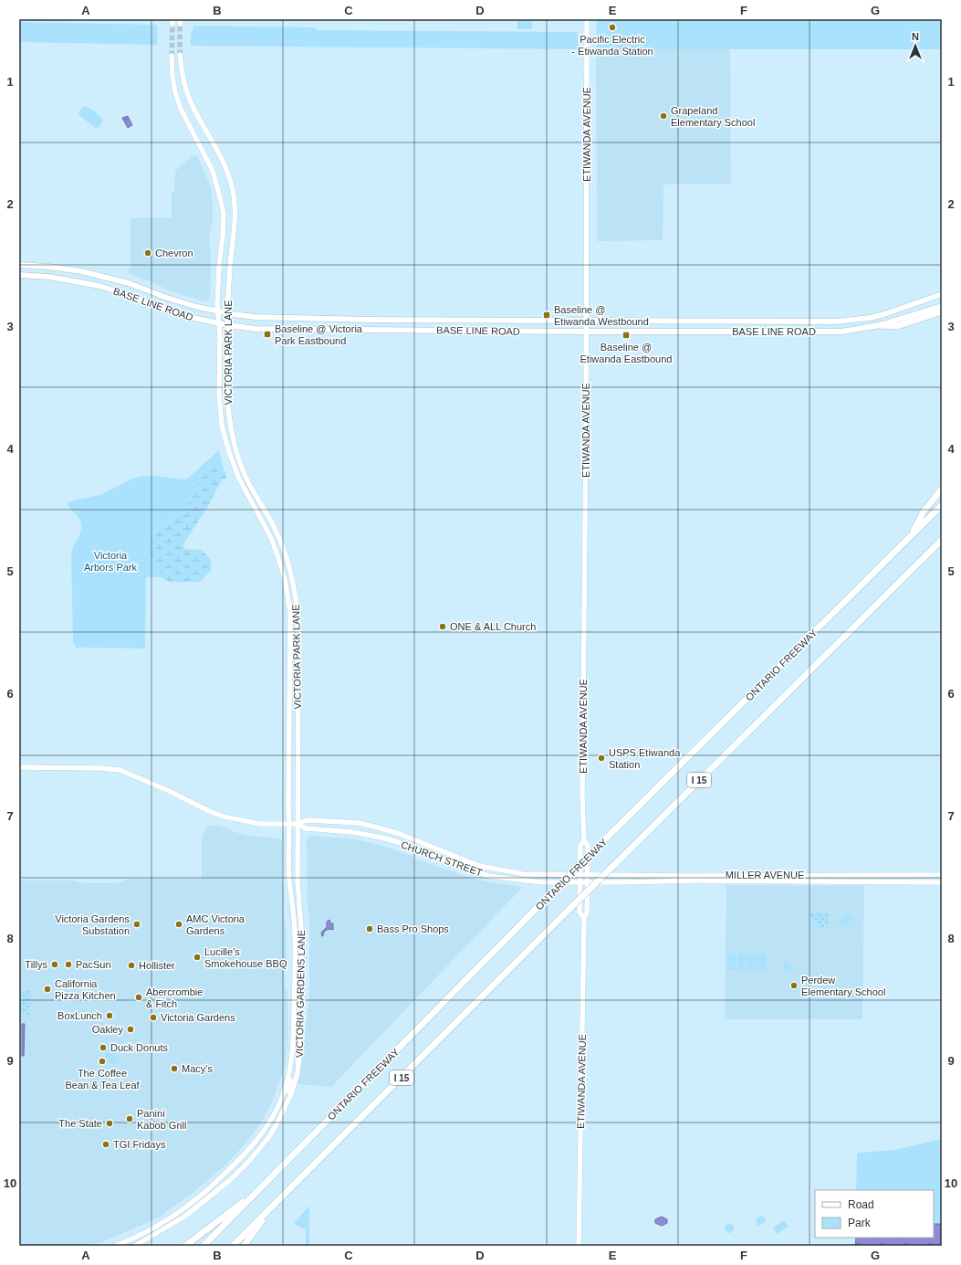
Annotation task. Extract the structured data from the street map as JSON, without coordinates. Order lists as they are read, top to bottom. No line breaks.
{"streets":{"highway":["ONTARIO FREEWAY","I 15"],"main road":["ETIWANDA AVENUE","BASE LINE ROAD","VICTORIA PARK LANE","CHURCH STREET","MILLER AVENUE","VICTORIA GARDENS LANE"]},"crossings":[["ETIWANDA AVENUE","BASE LINE ROAD"],["ETIWANDA AVENUE","CHURCH STREET"],["ETIWANDA AVENUE","MILLER AVENUE"],["BASE LINE ROAD","VICTORIA PARK LANE"],["VICTORIA PARK LANE","CHURCH STREET"],["VICTORIA PARK LANE","VICTORIA GARDENS LANE"],["CHURCH STREET","MILLER AVENUE"],["CHURCH STREET","VICTORIA GARDENS LANE"]],"parks":["Victoria Arbors Park"],"places":{"other":["Pacific Electric - Etiwanda Station","Grapeland Elementary School","Chevron","ONE & ALL Church","USPS Etiwanda Station","Victoria Gardens Substation","AMC Victoria Gardens","Bass Pro Shops","Lucille's Smokehouse BBQ","Tillys","PacSun","Hollister","Perdew Elementary School","California Pizza Kitchen","Abercrombie & Fitch","BoxLunch","Victoria Gardens","Oakley","Duck Donuts","The Coffee Bean & Tea Leaf","Macy's","Panini Kabob Grill","The State","TGI Fridays"],"transit":["Baseline @ Etiwanda Westbound","Baseline @ Victoria Park Eastbound","Baseline @ Etiwanda Eastbound"]},"legend":["Road","Park"],"north":"top","grid":{"columns":["A","B","C","D","E","F","G"],"rows":["1","2","3","4","5","6","7","8","9","10"]}}
